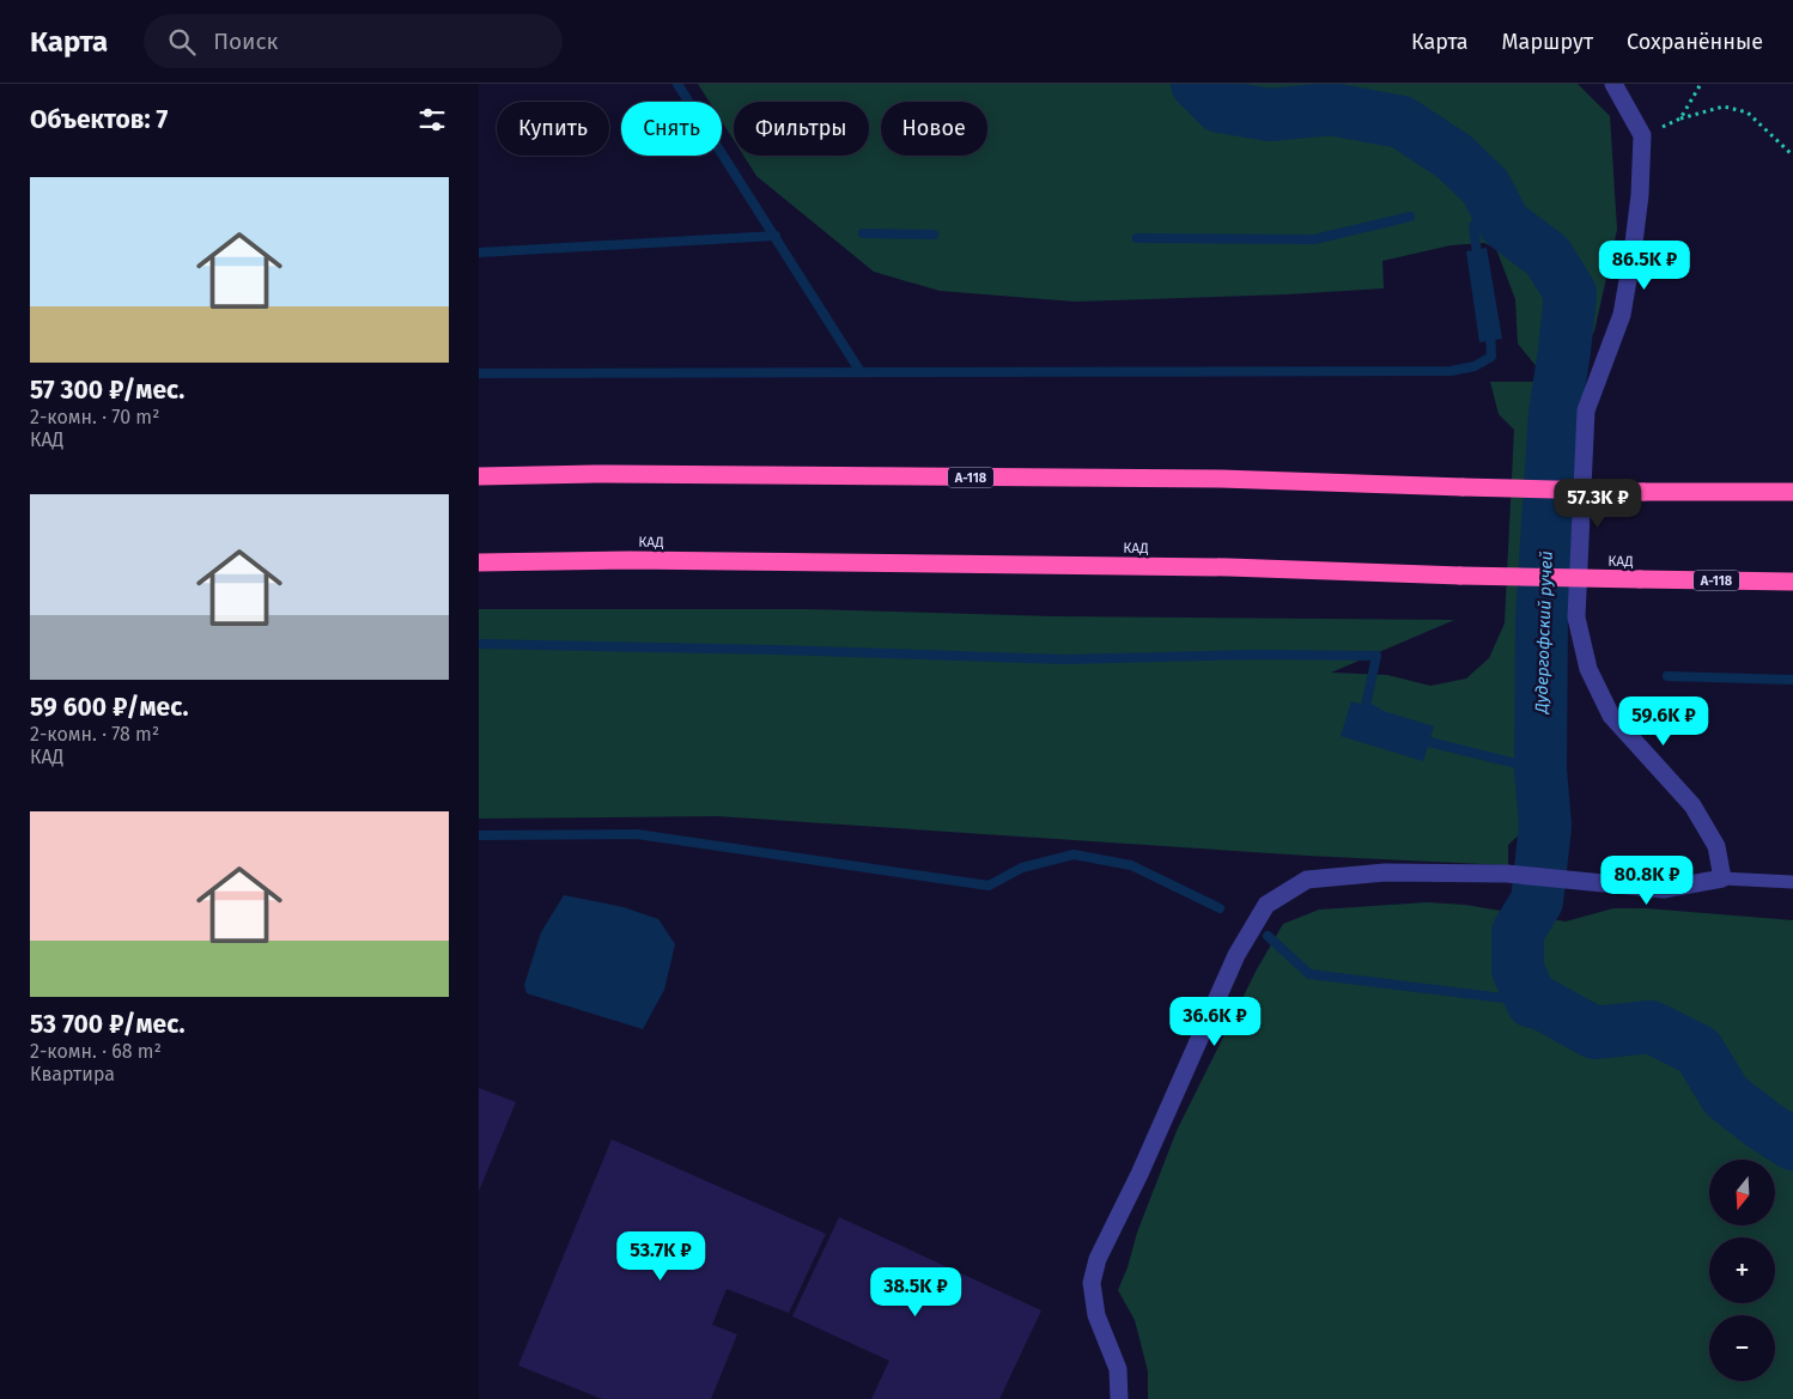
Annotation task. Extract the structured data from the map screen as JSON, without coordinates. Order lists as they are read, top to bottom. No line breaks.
{"streets":{"highway":["А-118","КАД"]},"water":["Дудергофский ручей"],"north":"bottom","page":{"header":"Карта","search":"Поиск","nav":["Карта","Маршрут","Сохранённые"],"heading":"Объектов: 7","chip":["Купить","Снять","Фильтры","Новое"],"list":[{"name":"57 300 ₽/мес.","note":"2-комн. · 70 m² · КАД"},{"name":"59 600 ₽/мес.","note":"2-комн. · 78 m² · КАД"},{"name":"53 700 ₽/мес.","note":"2-комн. · 68 m² · Квартира"}],"price":["86.5K ₽","57.3K ₽","59.6K ₽","80.8K ₽","36.6K ₽","53.7K ₽","38.5K ₽"],"map_buttons":["+","−"]}}
